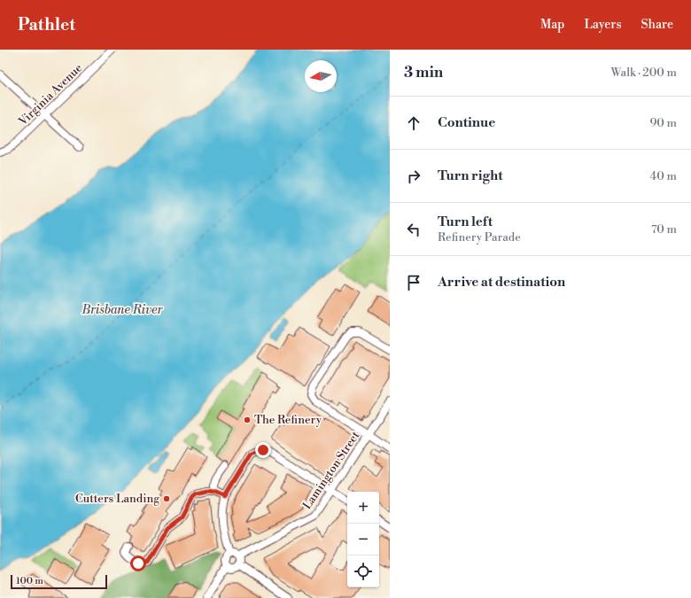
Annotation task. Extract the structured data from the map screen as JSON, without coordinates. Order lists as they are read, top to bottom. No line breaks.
{"streets":{"street":["Virginia Avenue","Lamington Street"]},"water":["Brisbane River"],"places":["The Refinery","Cutters Landing"],"scale_bar":"100 m","north":"left","page":{"header":"Pathlet","nav":["Map","Layers","Share"],"heading":["3 min","Walk · 200 m"],"list":[["Continue","90 m"],["Turn right","40 m"],["Turn left","Refinery Parade","70 m"],"Arrive at destination"],"map_buttons":["+","−"],"scale":"100 m"}}
